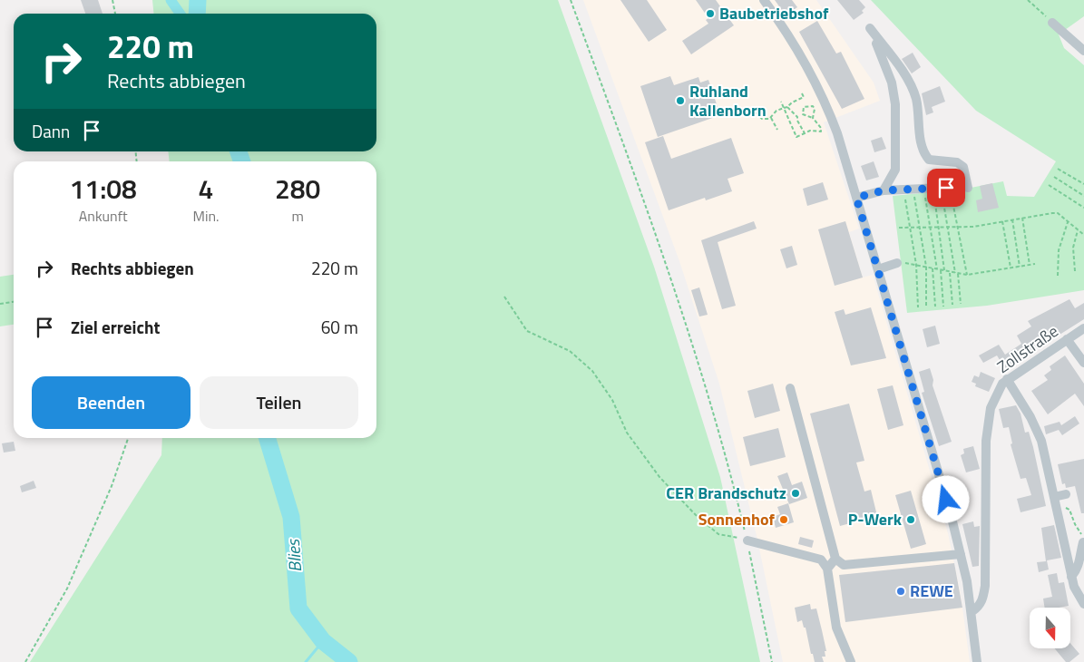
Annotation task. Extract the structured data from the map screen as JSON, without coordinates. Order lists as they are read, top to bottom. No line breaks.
{"streets":{"street":["Zollstraße"]},"water":["Blies"],"places":["Baubetriebshof","Ruhland Kallenborn","CER Brandschutz","Sonnenhof","P-Werk","REWE"],"north":"bottom","page":{"turn":["220 m","Rechts abbiegen"],"then":"Dann","eta":["11:08","Ankunft","4","Min.","280","m"],"list":[{"name":"Rechts abbiegen","value":"220 m"},{"name":"Ziel erreicht","value":"60 m"}],"buttons":["Beenden","Teilen"]}}
